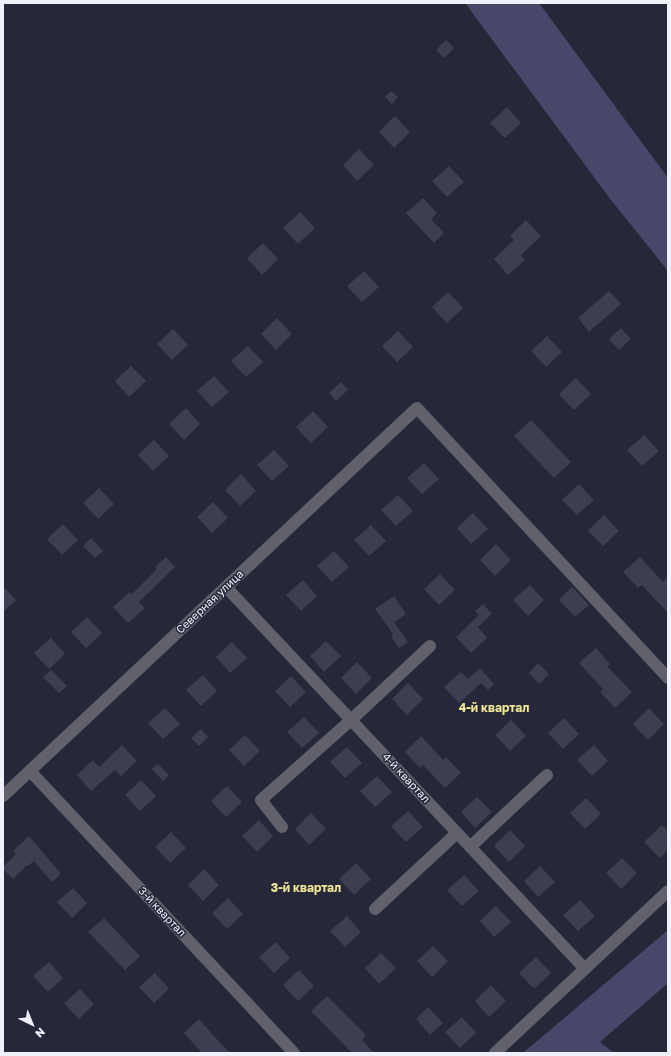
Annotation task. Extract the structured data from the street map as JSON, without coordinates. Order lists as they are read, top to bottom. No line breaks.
{"streets":{"street":["Северная улица","4-й квартал","3-й квартал"]},"crossings":[["Северная улица","4-й квартал"],["Северная улица","3-й квартал"]],"districts":["4-й квартал","3-й квартал"],"north":"bottom right"}
